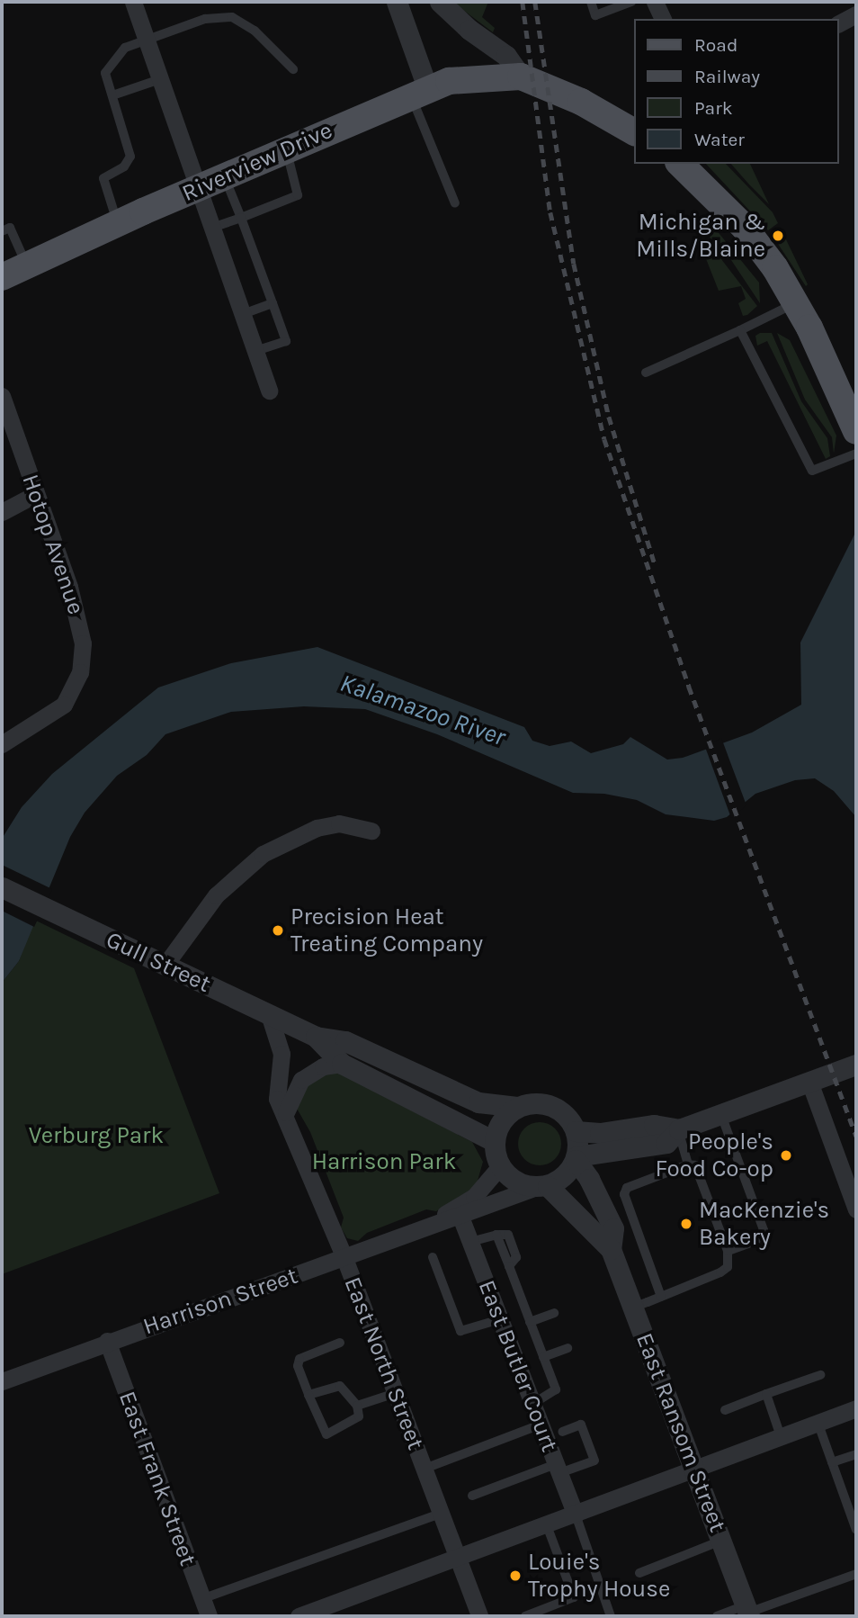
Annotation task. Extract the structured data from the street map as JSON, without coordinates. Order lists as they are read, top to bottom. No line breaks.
{"streets":{"main road":["Riverview Drive"],"street":["Hotop Avenue","Gull Street","Harrison Street","East North Street","East Butler Court","East Ransom Street","East Frank Street"]},"crossings":[["Gull Street","Harrison Street"],["Gull Street","East North Street"],["Gull Street","East Ransom Street"],["Harrison Street","East North Street"],["Harrison Street","East Butler Court"],["Harrison Street","East Ransom Street"],["Harrison Street","East Frank Street"]],"water":["Kalamazoo River"],"parks":["Verburg Park","Harrison Park"],"places":["Michigan & Mills/Blaine","Precision Heat Treating Company","People's Food Co-op","MacKenzie's Bakery","Louie's Trophy House"],"legend":["Road","Railway","Park","Water"]}
